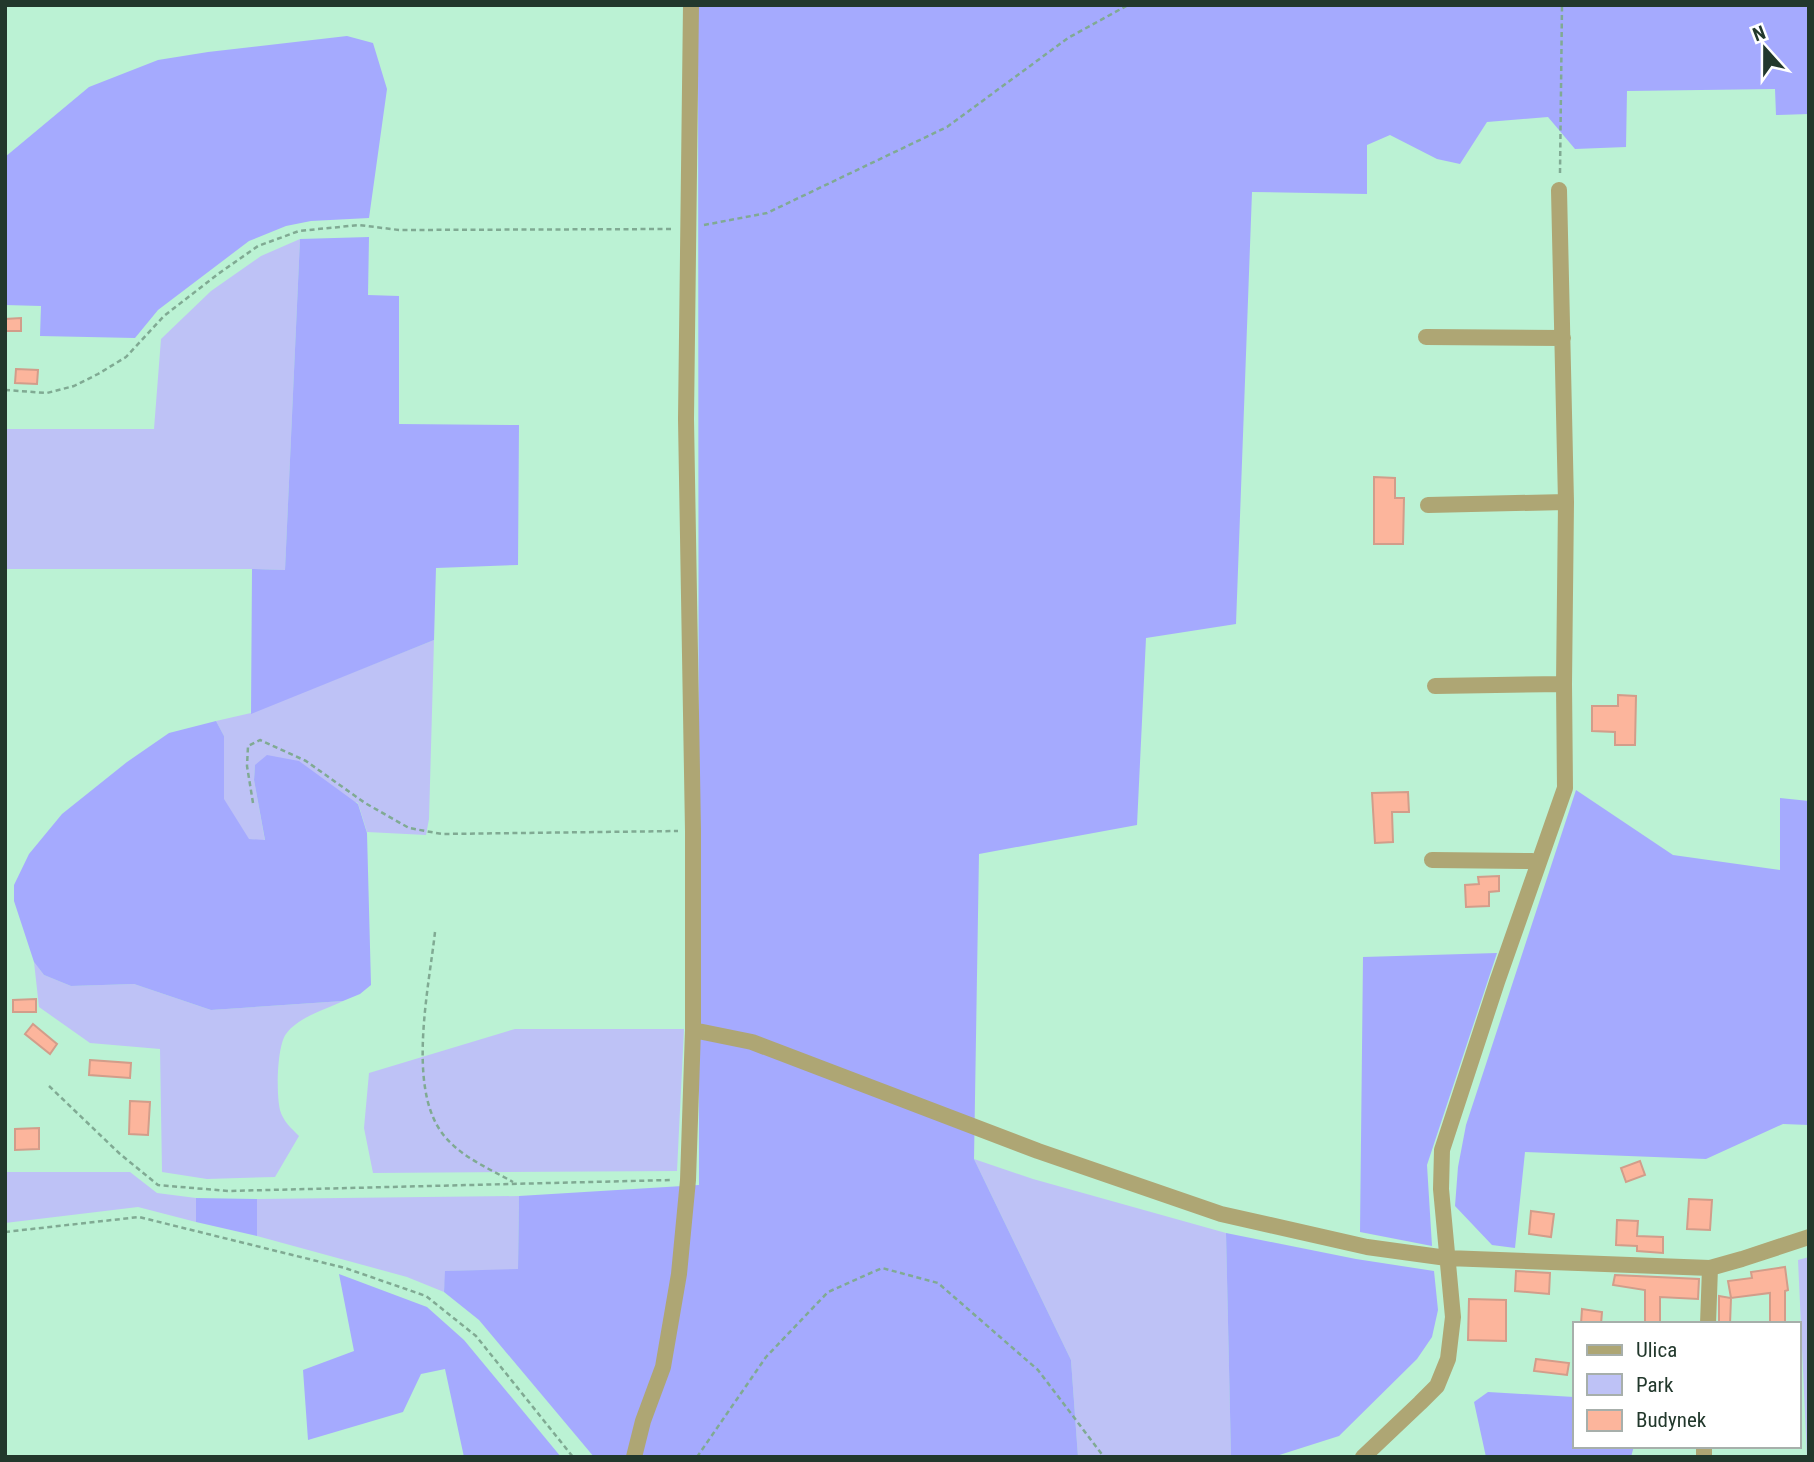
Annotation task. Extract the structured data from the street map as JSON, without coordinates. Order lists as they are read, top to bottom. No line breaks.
{"legend":["Ulica","Park","Budynek"],"north":"top"}
